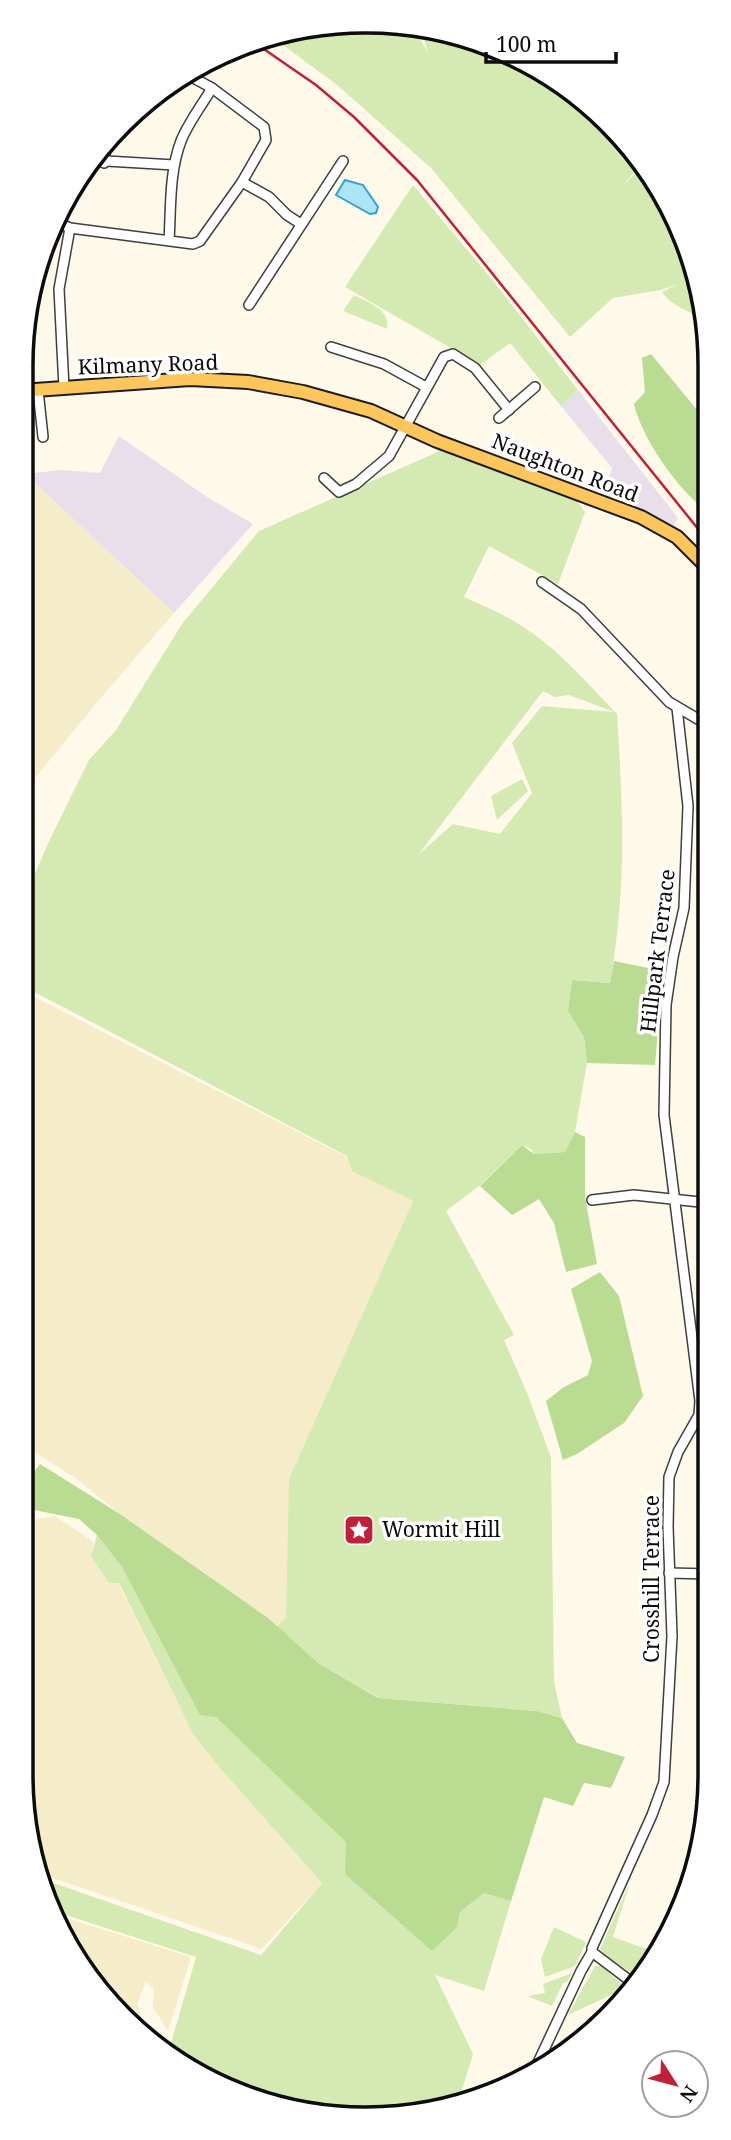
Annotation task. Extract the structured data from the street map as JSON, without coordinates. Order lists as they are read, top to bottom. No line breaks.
{"streets":{"main road":["Kilmany Road","Naughton Road"],"street":["Hillpark Terrace","Crosshill Terrace"]},"crossings":[["Kilmany Road","Naughton Road"],["Hillpark Terrace","Crosshill Terrace"]],"places":{"place":["Wormit Hill"]},"scale_bar":"100 m","north":"bottom right"}
